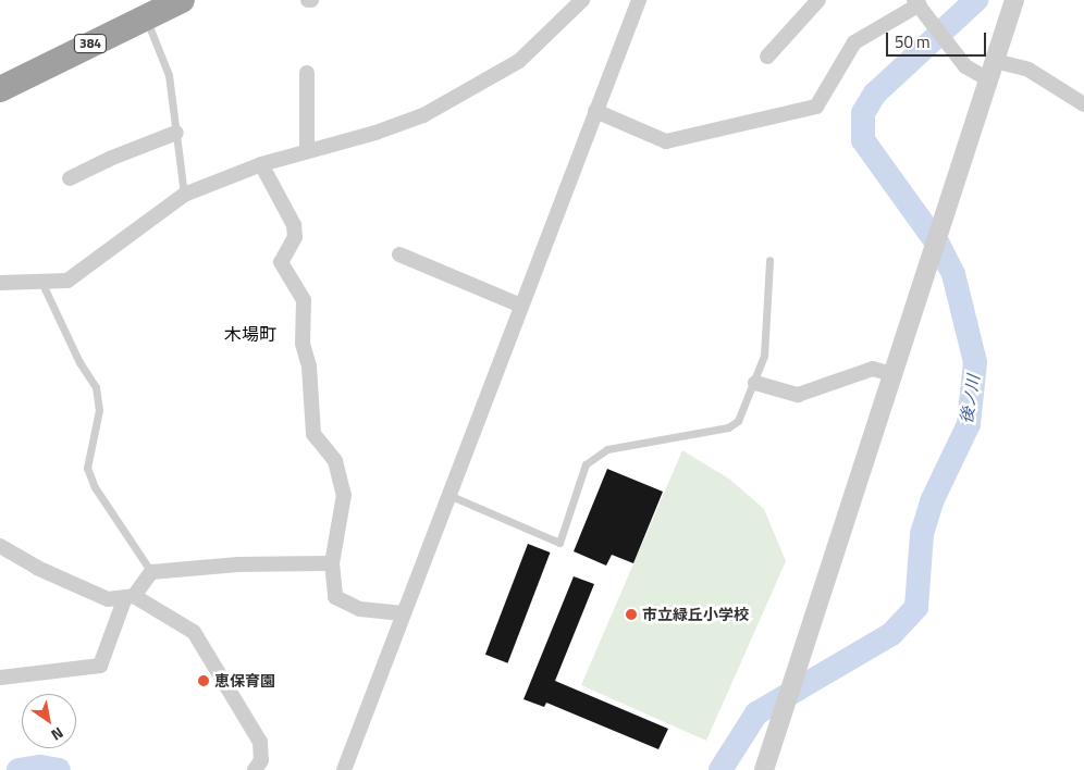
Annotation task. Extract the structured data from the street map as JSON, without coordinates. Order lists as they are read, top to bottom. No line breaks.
{"streets":{"highway":["384"]},"districts":["木場町"],"water":["後ノ川"],"places":["市立緑丘小学校","恵保育園"],"scale_bar":"50 m","north":"bottom right"}
